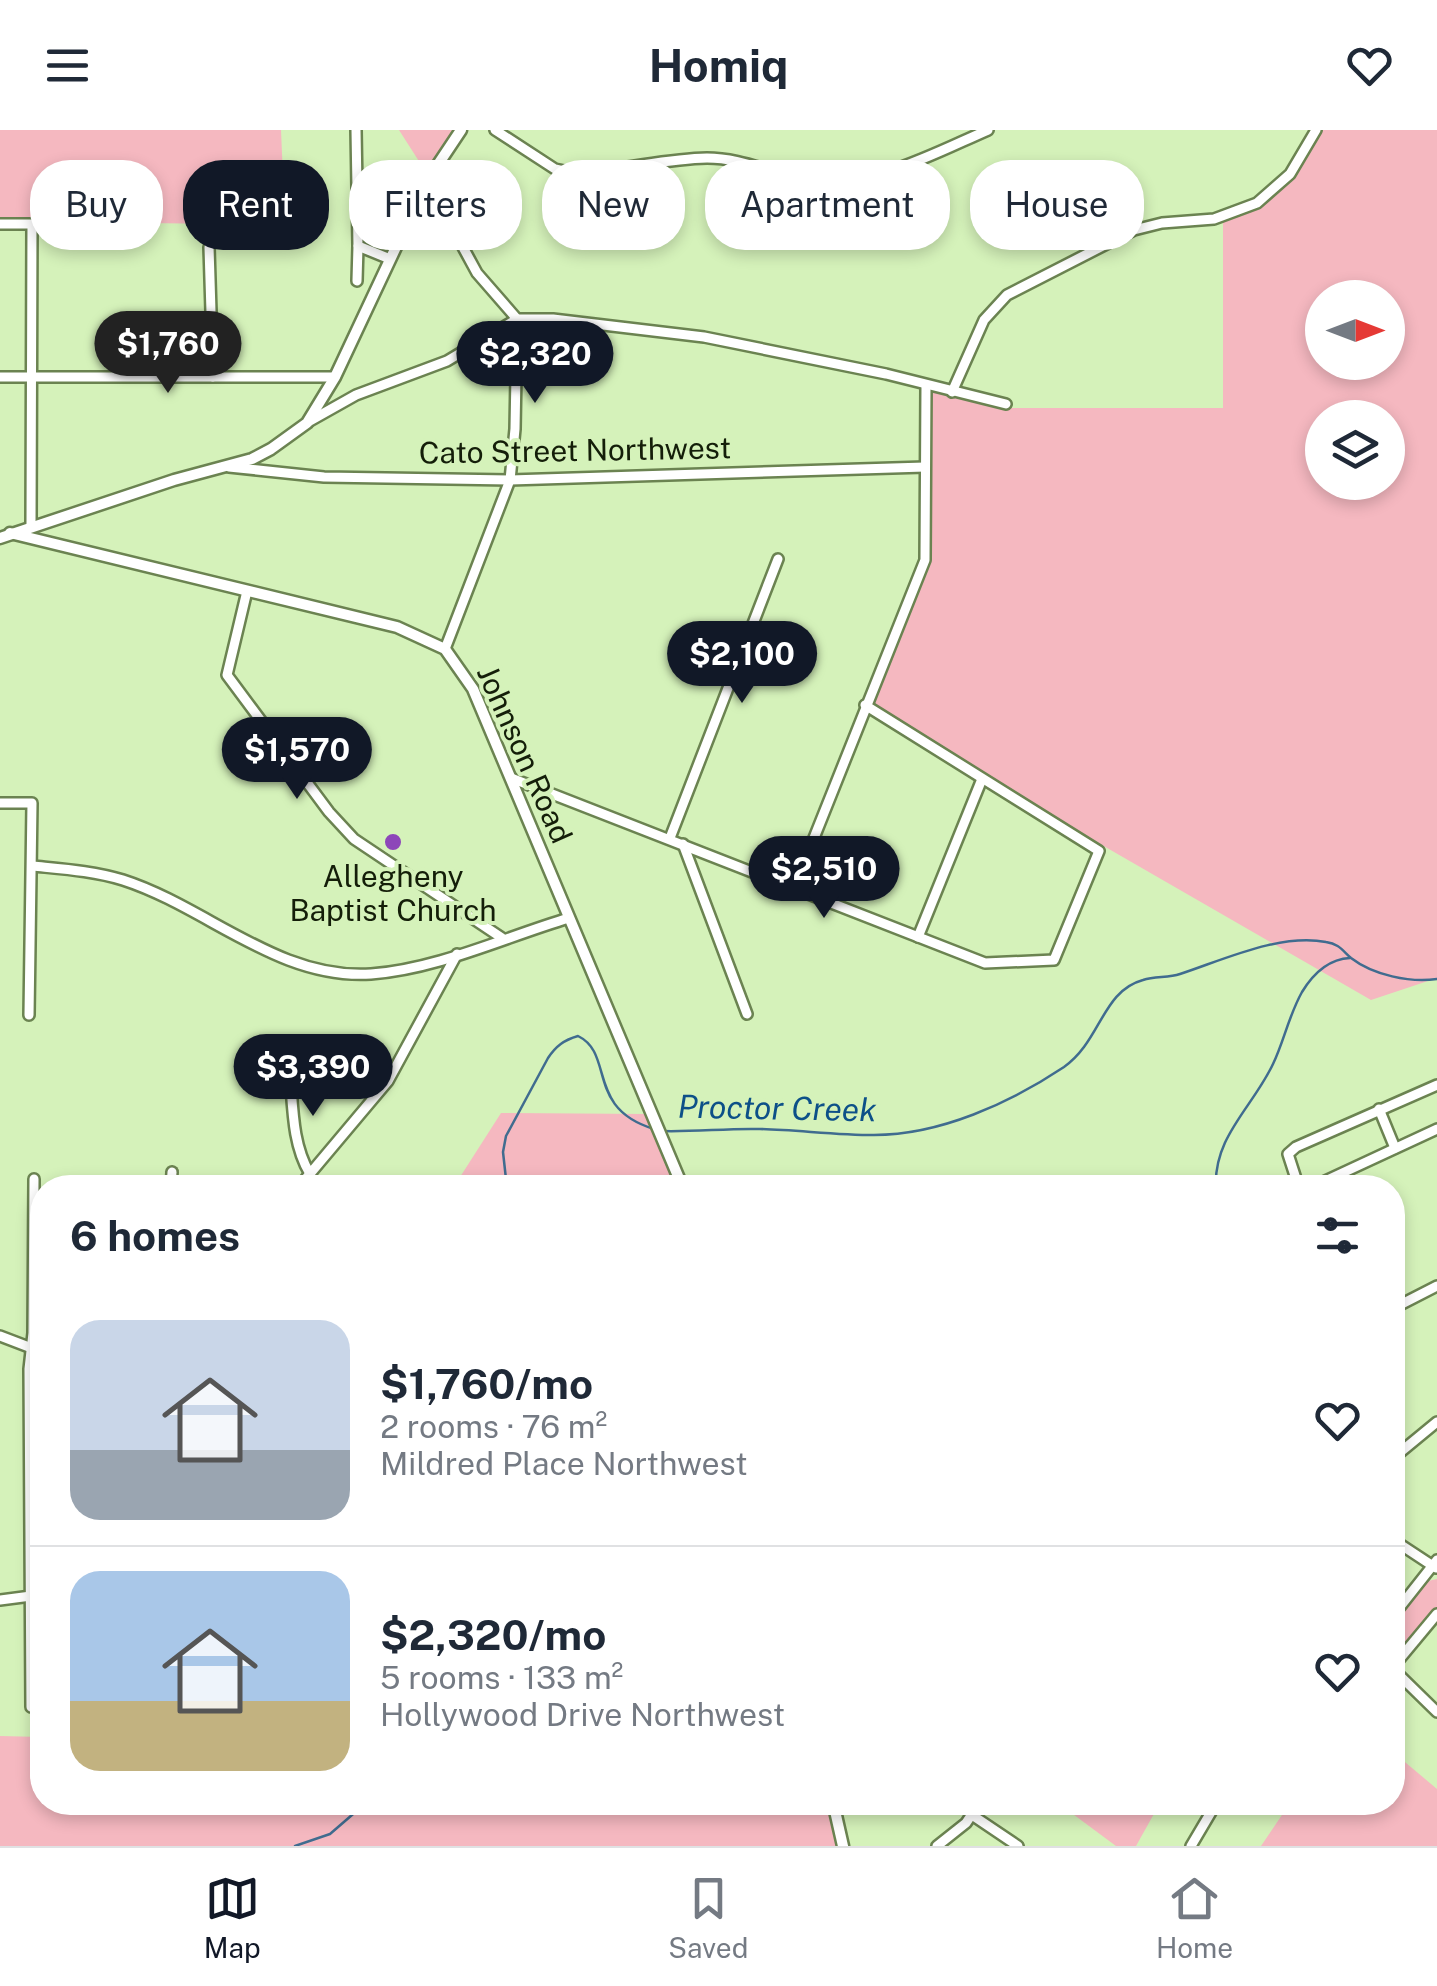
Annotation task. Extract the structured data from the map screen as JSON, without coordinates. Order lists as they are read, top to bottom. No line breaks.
{"streets":{"street":["Cato Street Northwest","Johnson Road"]},"water":["Proctor Creek"],"places":["Allegheny Baptist Church"],"north":"right","page":{"header":"Homiq","chip":["Buy","Rent","Filters","New","Apartment","House"],"price":["$1,760","$2,320","$2,100","$1,570","$2,510","$3,390"],"heading":"6 homes","list":[{"name":"$1,760/mo","note":"2 rooms · 76 m² · Mildred Place Northwest"},{"name":"$2,320/mo","note":"5 rooms · 133 m² · Hollywood Drive Northwest"}],"tabs":["Map","Saved","Home"]}}
